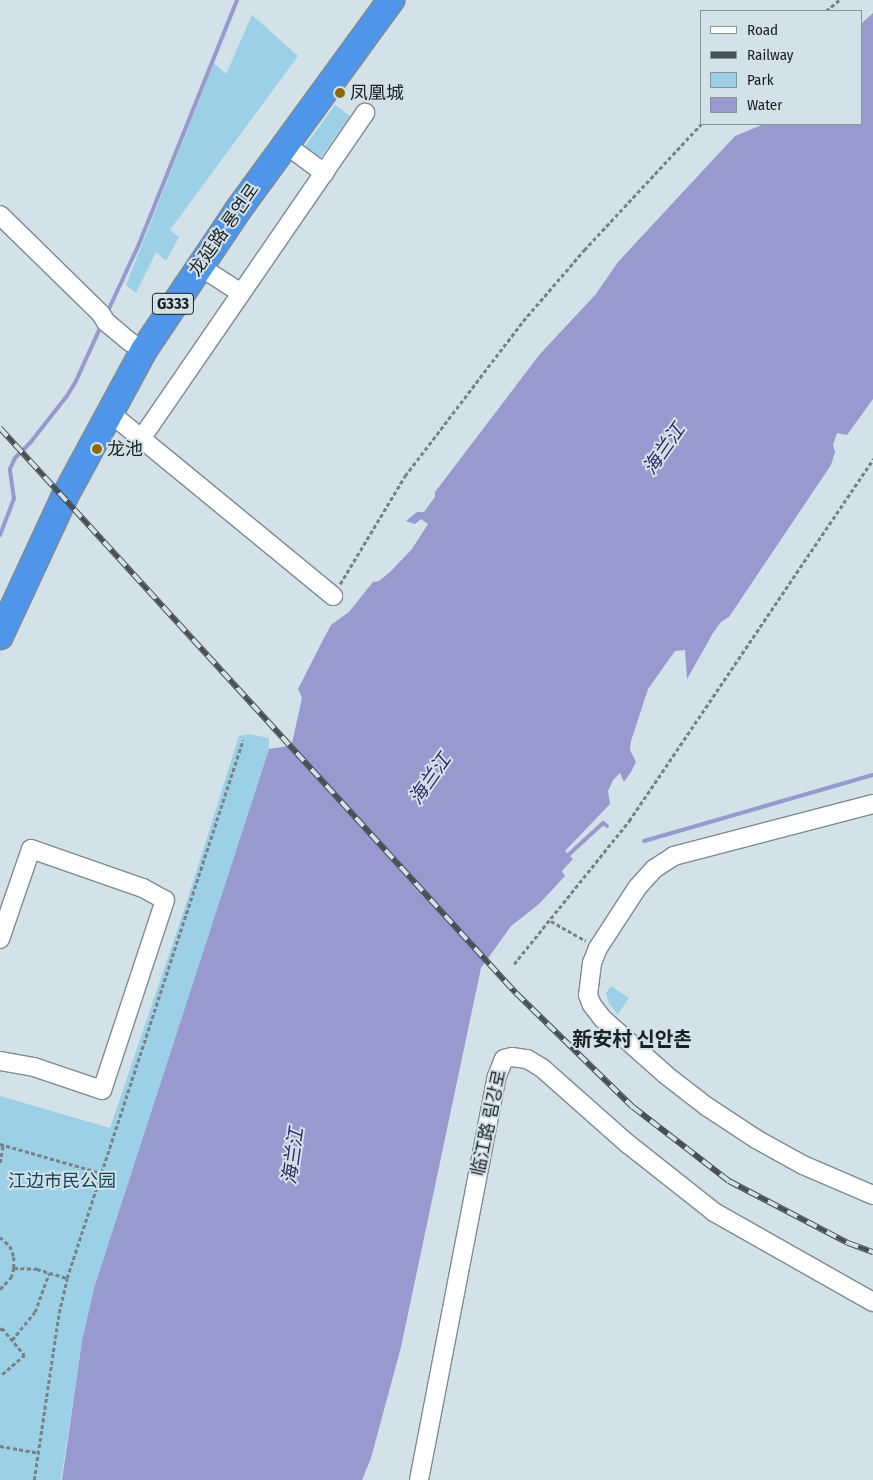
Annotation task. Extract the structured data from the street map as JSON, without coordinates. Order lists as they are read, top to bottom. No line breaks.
{"streets":{"highway":["龙延路 룡연로","G333"],"street":["临江路 림강로"]},"districts":["新安村 신안촌"],"water":["海兰江"],"parks":["江边市民公园"],"places":["凤凰城","龙池"],"legend":["Road","Railway","Park","Water"]}
